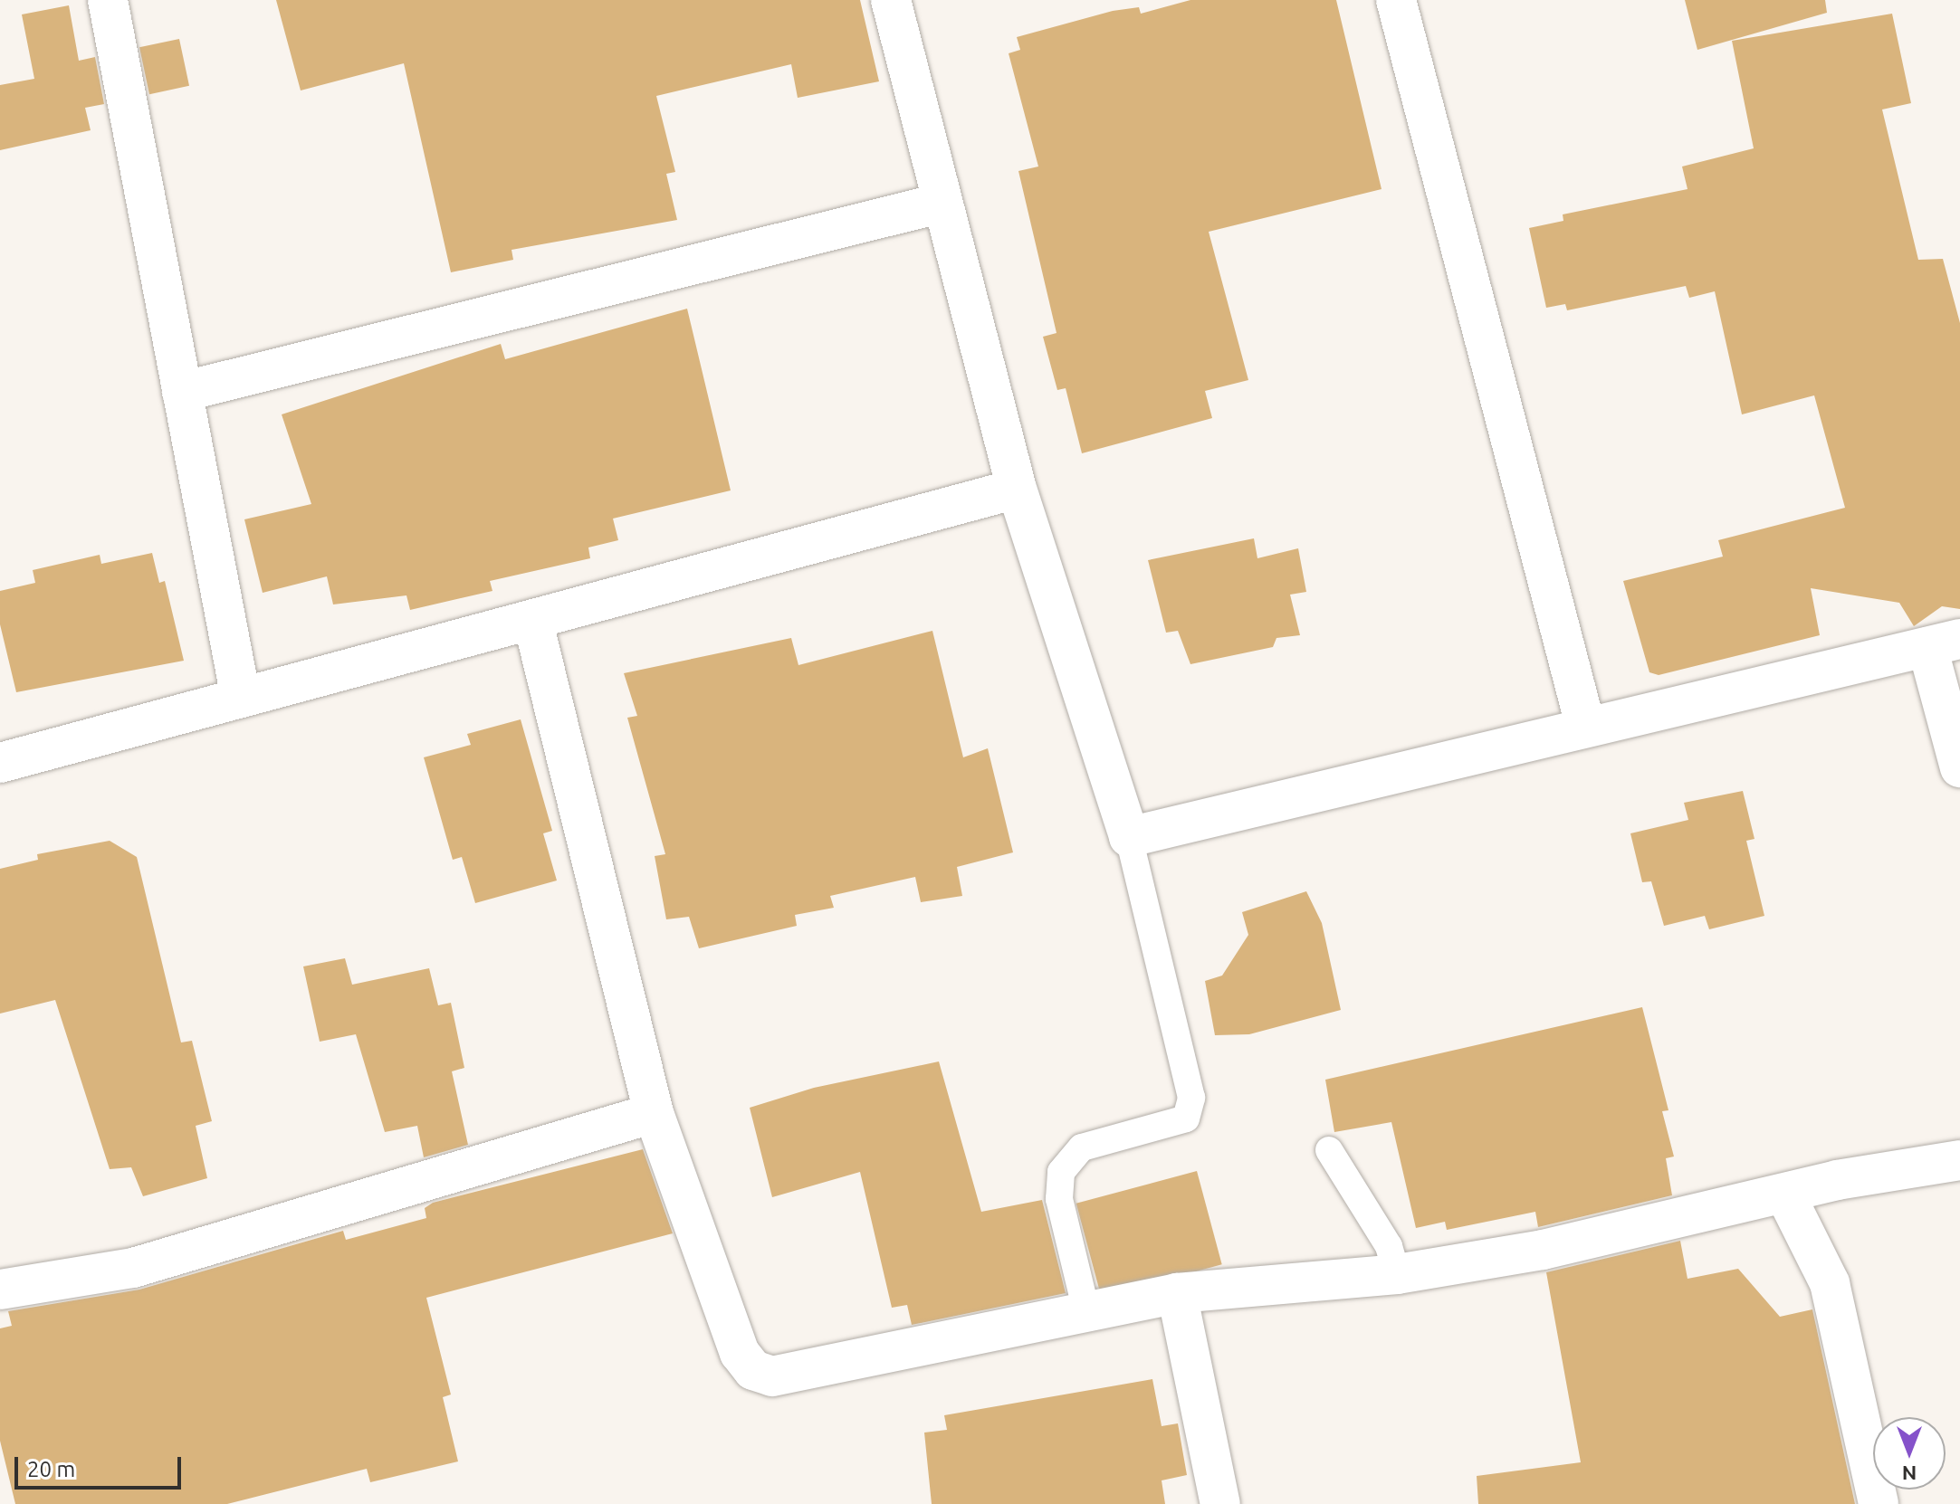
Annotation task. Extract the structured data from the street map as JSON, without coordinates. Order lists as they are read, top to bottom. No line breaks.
{"scale_bar":"20 m","north":"bottom"}
